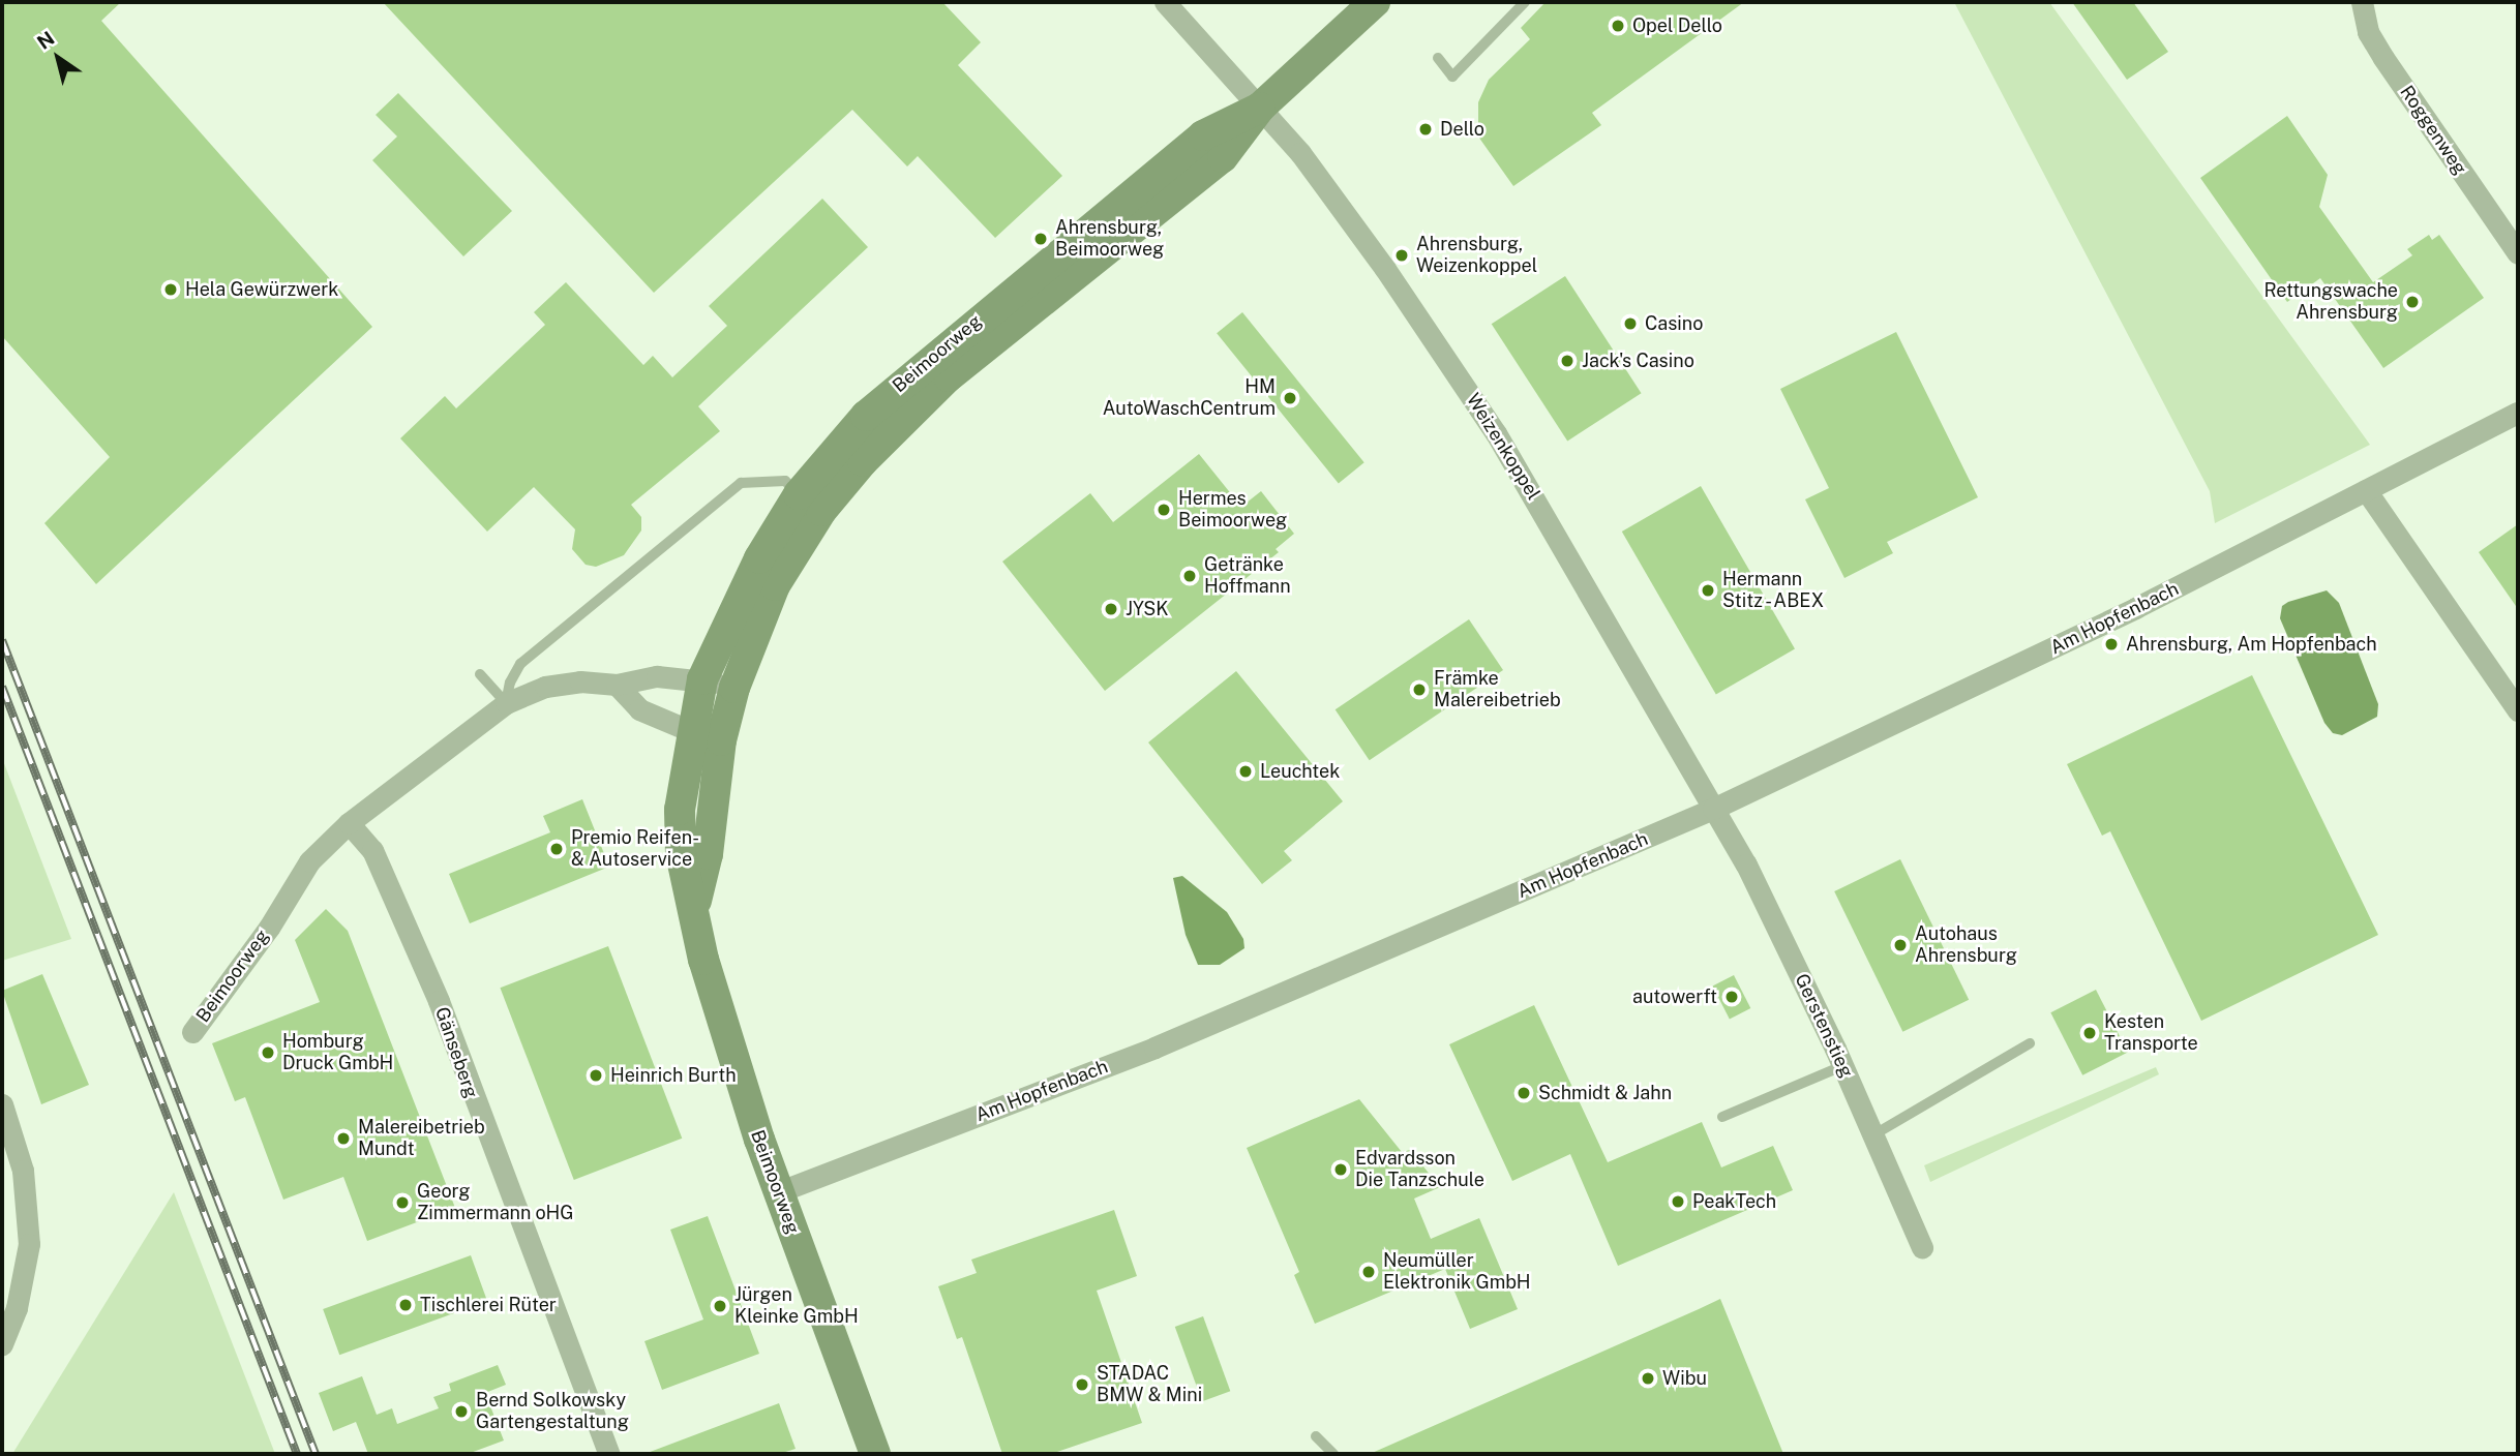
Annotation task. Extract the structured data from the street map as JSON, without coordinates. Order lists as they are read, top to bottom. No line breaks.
{"streets":{"main road":["Beimoorweg"],"street":["Roggenweg","Weizenkoppel","Am Hopfenbach","Gerstenstieg","Gänseberg"]},"crossings":[["Beimoorweg","Weizenkoppel"],["Beimoorweg","Am Hopfenbach"],["Beimoorweg","Gänseberg"],["Weizenkoppel","Am Hopfenbach"],["Weizenkoppel","Gerstenstieg"],["Am Hopfenbach","Gerstenstieg"]],"places":["Opel Dello","Dello","Ahrensburg, Beimoorweg","Ahrensburg, Weizenkoppel","Hela Gewürzwerk","Rettungswache Ahrensburg","Casino","Jack's Casino","HM AutoWaschCentrum","Hermes Beimoorweg","Getränke Hoffmann","Hermann Stitz - ABEX","JYSK","Ahrensburg, Am Hopfenbach","Främke Malereibetrieb","Leuchtek","Premio Reifen- & Autoservice","Autohaus Ahrensburg","autowerft","Kesten Transporte","Homburg Druck GmbH","Heinrich Burth","Schmidt & Jahn","Malereibetrieb Mundt","Edvardsson Die Tanzschule","PeakTech","Georg Zimmermann oHG","Neumüller Elektronik GmbH","Tischlerei Rüter","Jürgen Kleinke GmbH","Wibu","STADAC BMW & Mini","Bernd Solkowsky Gartengestaltung"],"north":"top left"}
